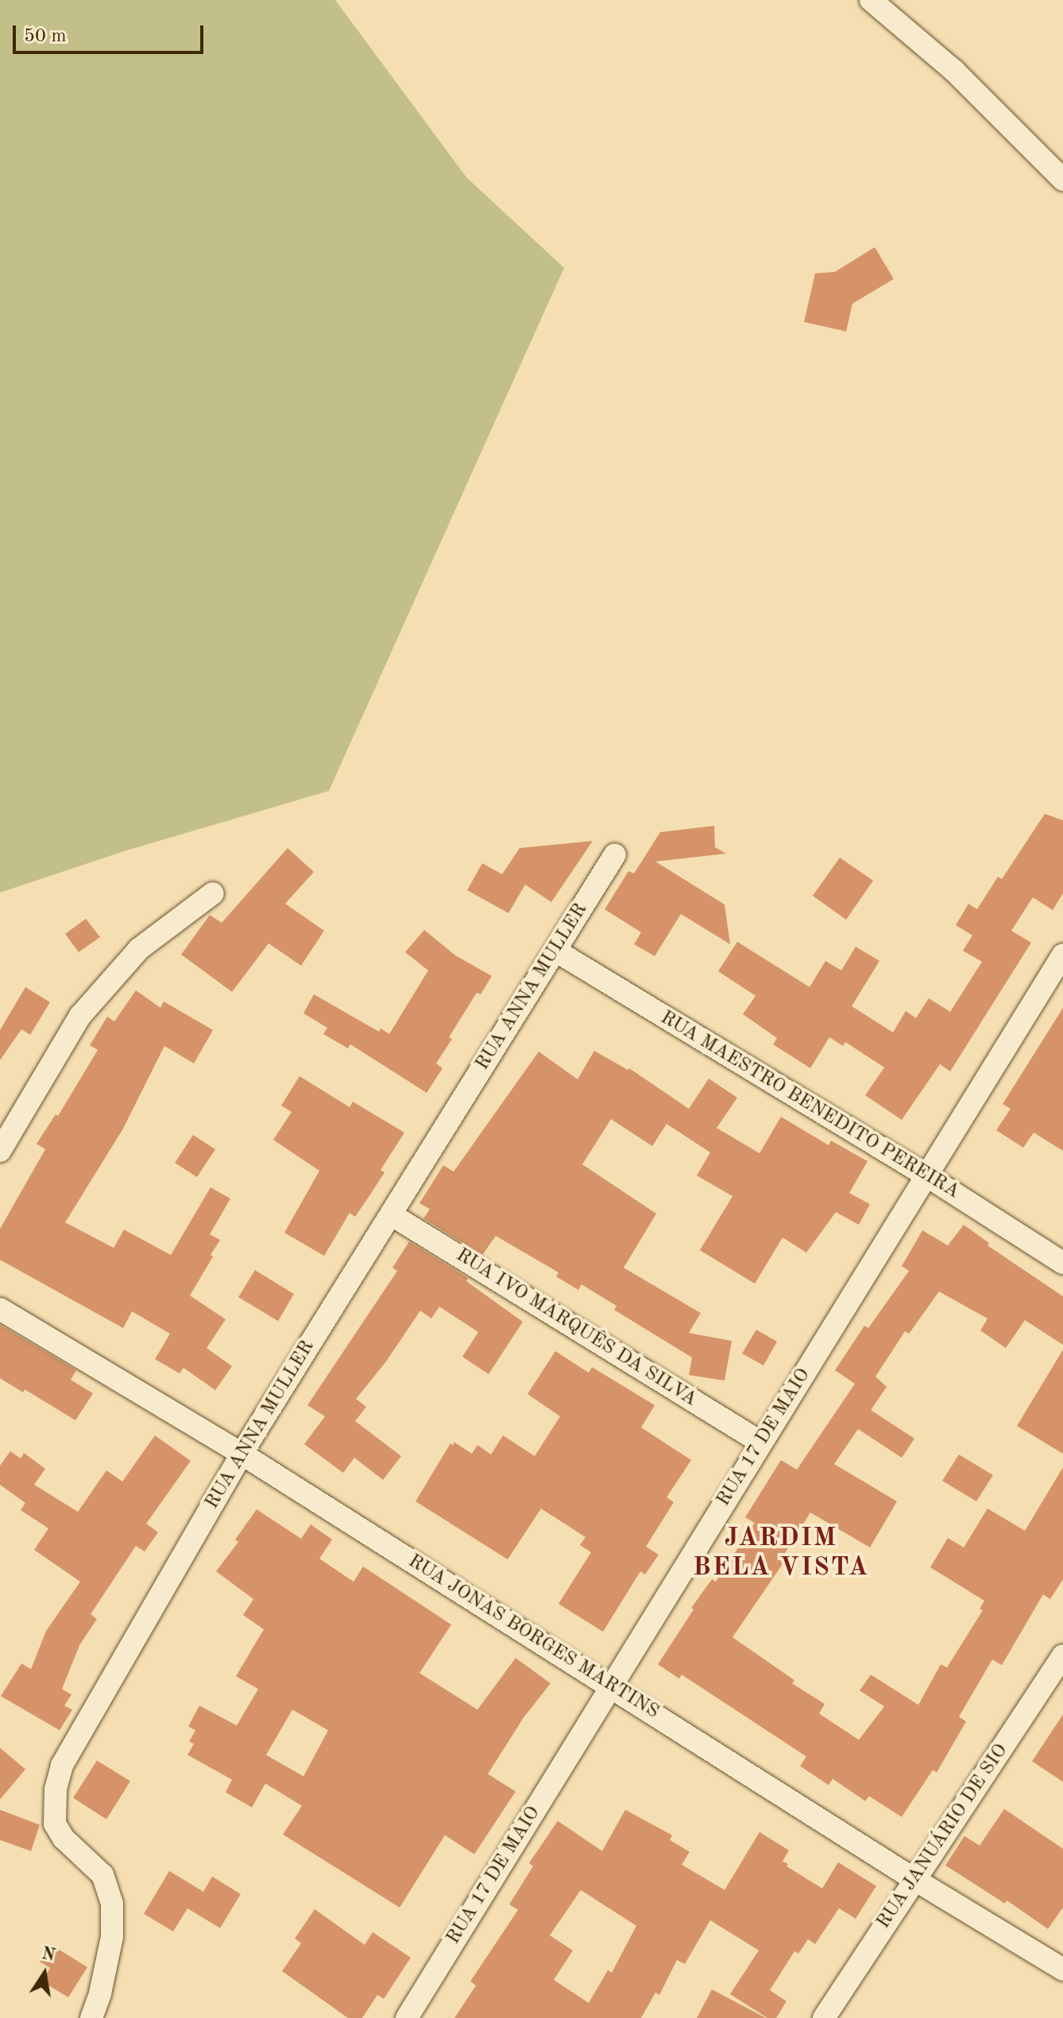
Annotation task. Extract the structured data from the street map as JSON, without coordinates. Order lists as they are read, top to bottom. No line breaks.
{"streets":{"street":["RUA ANNA MULLER","RUA MAESTRO BENEDITO PEREIRA","RUA IVO MARQUÊS DA SILVA","RUA 17 DE MAIO","RUA JONAS BORGES MARTINS","RUA JANUÁRIO DE SIO"]},"crossings":[["RUA ANNA MULLER","RUA MAESTRO BENEDITO PEREIRA"],["RUA ANNA MULLER","RUA IVO MARQUÊS DA SILVA"],["RUA ANNA MULLER","RUA JONAS BORGES MARTINS"],["RUA MAESTRO BENEDITO PEREIRA","RUA 17 DE MAIO"],["RUA IVO MARQUÊS DA SILVA","RUA 17 DE MAIO"],["RUA 17 DE MAIO","RUA JONAS BORGES MARTINS"],["RUA JONAS BORGES MARTINS","RUA JANUÁRIO DE SIO"]],"districts":["JARDIM BELA VISTA"],"scale_bar":"50 m","north":"top"}
